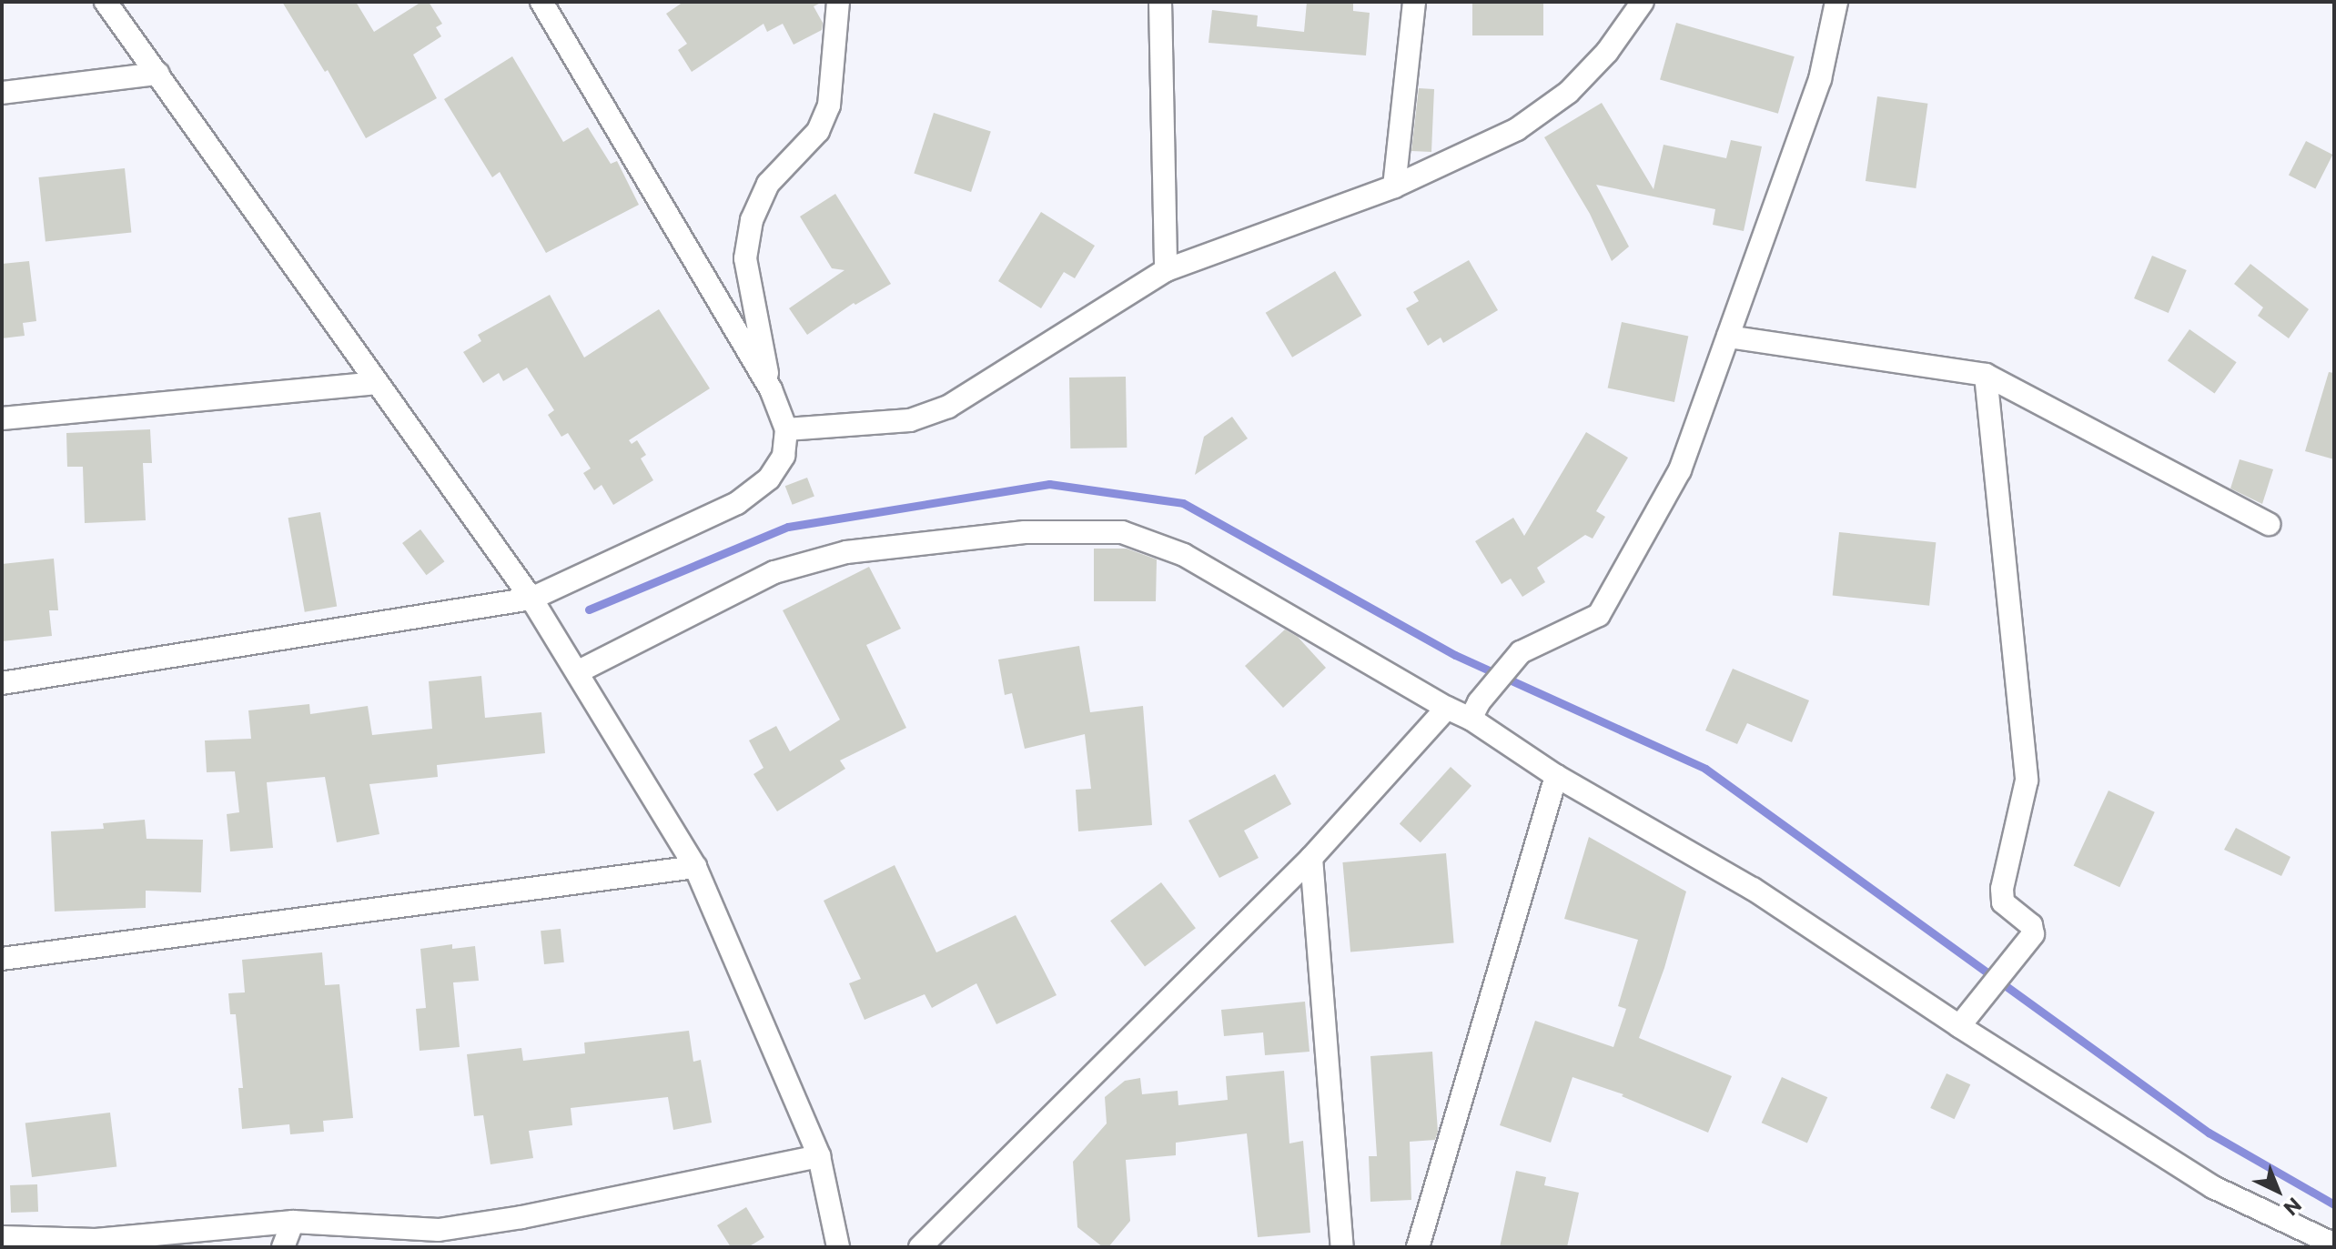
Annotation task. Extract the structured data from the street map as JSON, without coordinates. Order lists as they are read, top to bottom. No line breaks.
{"north":"bottom right"}
